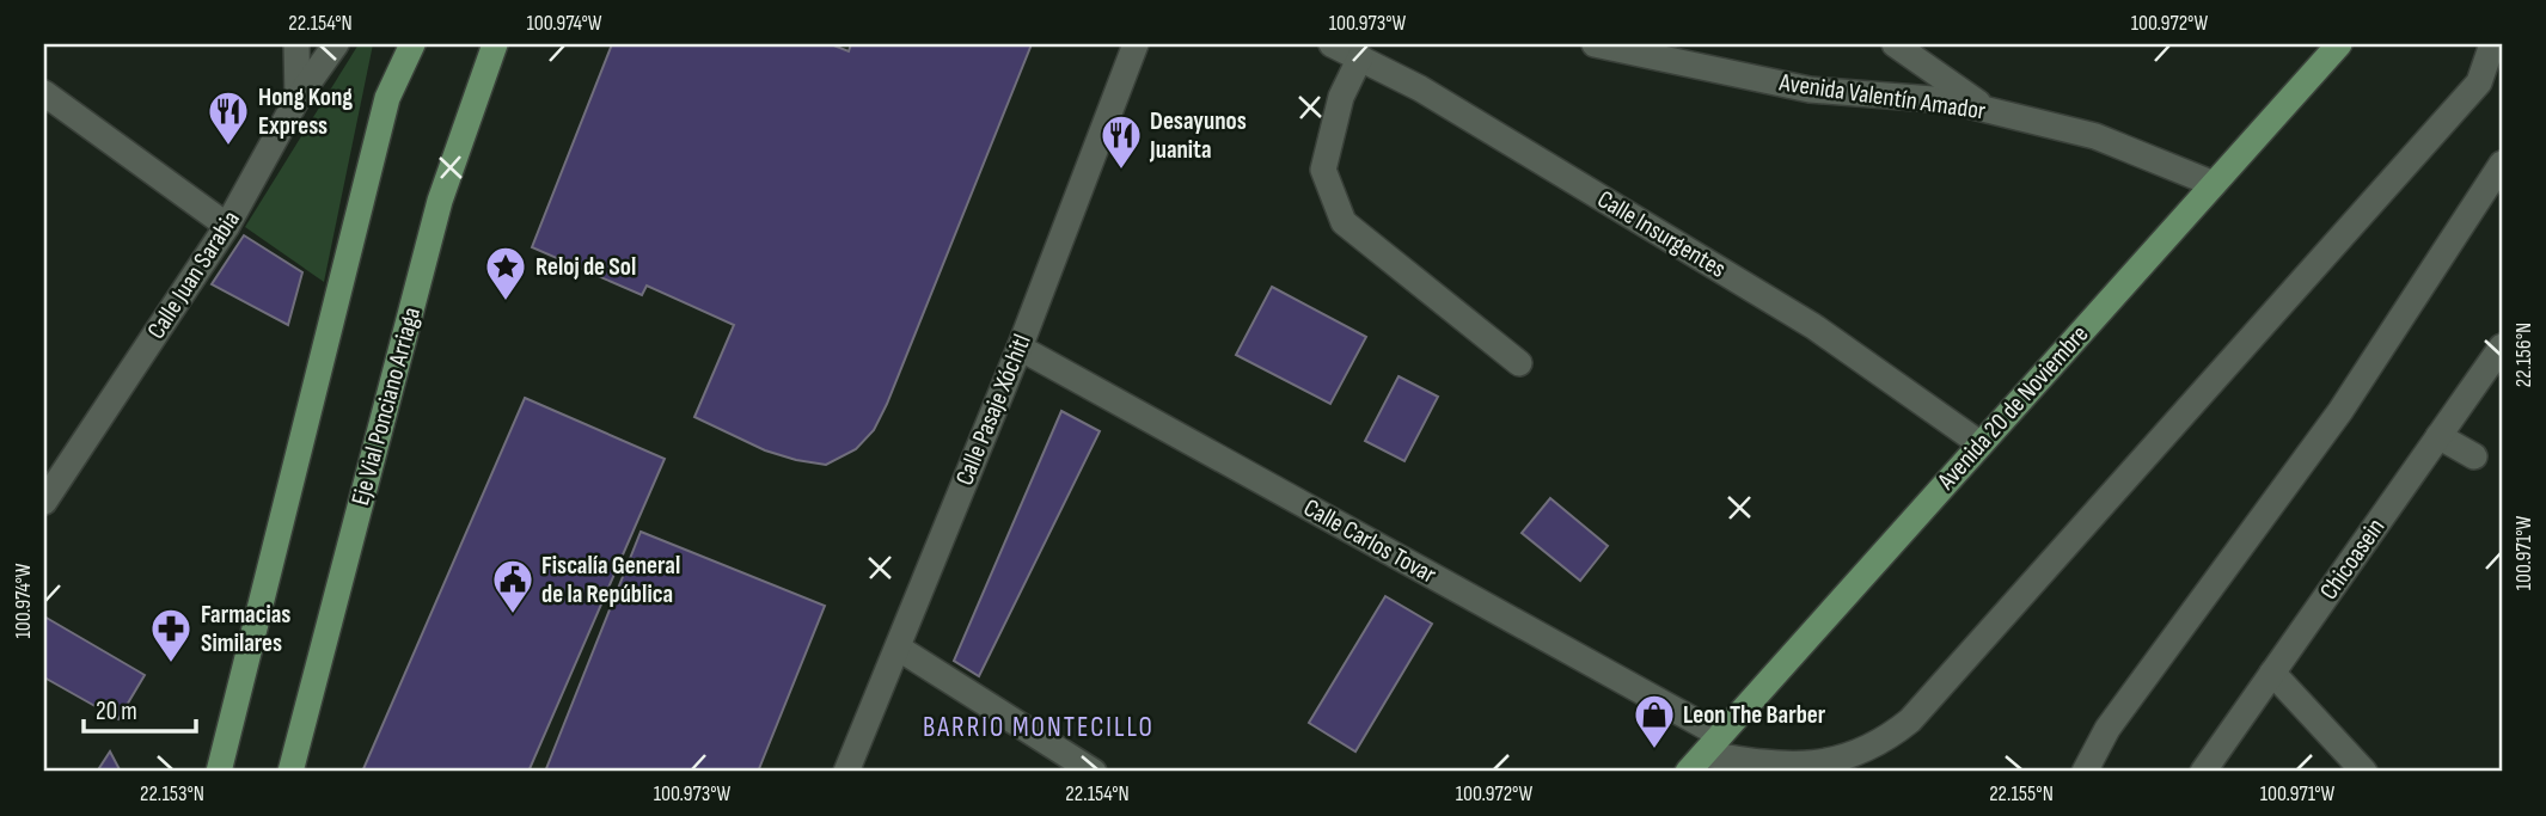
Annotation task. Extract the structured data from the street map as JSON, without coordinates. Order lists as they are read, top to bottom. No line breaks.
{"streets":{"main road":["Eje Vial Ponciano Arriaga","Avenida 20 de Noviembre"],"street":["Avenida Valentín Amador","Calle Insurgentes","Calle Juan Sarabia","Calle Pasaje Xóchitl","Calle Carlos Tovar","Chicoasein"]},"crossings":[["Avenida Valentín Amador","Avenida 20 de Noviembre"],["Calle Insurgentes","Avenida 20 de Noviembre"],["Avenida 20 de Noviembre","Calle Carlos Tovar"],["Calle Pasaje Xóchitl","Calle Carlos Tovar"]],"districts":["BARRIO MONTECILLO"],"places":{"restaurant":["Hong Kong Express","Desayunos Juanita"],"place":["Reloj de Sol"],"public building":["Fiscalía General de la República"],"pharmacy":["Farmacias Similares"],"shop":["Leon The Barber"]},"scale_bar":"20 m","coordinates":["22.154°N","100.974°W","100.973°W","100.972°W","22.156°N","100.971°W","22.153°N","22.155°N"]}
